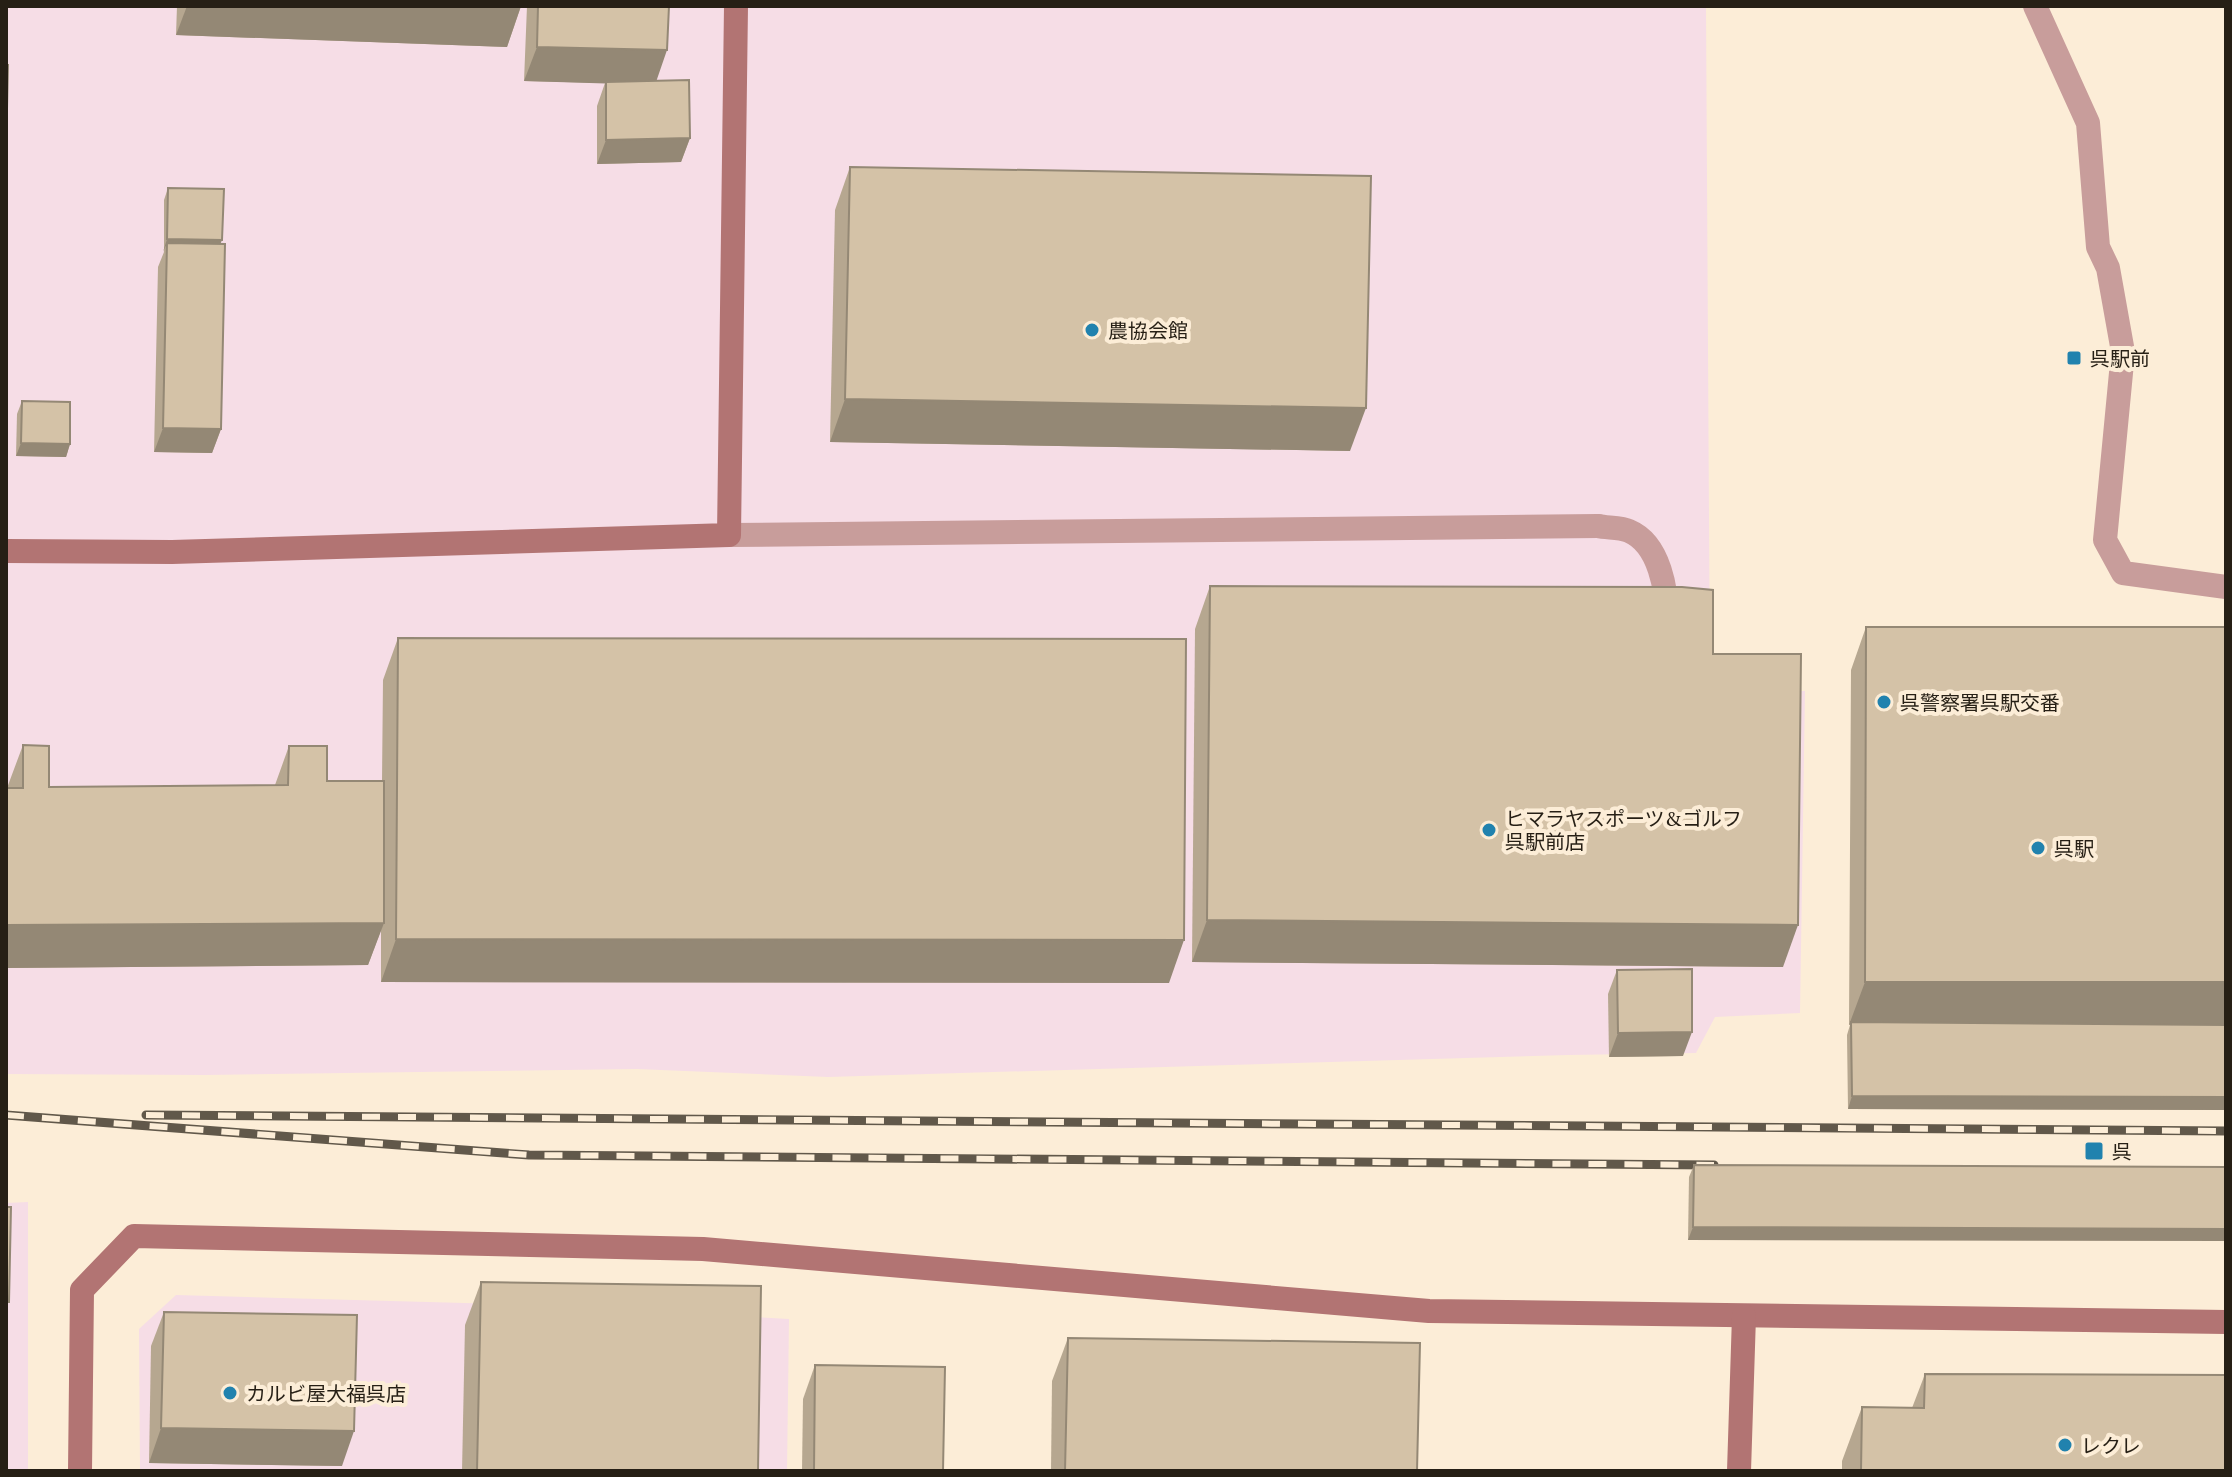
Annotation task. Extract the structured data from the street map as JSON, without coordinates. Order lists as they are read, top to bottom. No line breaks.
{"places":{"other":["農協会館","呉警察署呉駅交番","ヒマラヤスポーツ&ゴルフ 呉駅前店","呉駅","カルビ屋大福呉店","レクレ"],"transit":["呉駅前","呉"]}}
